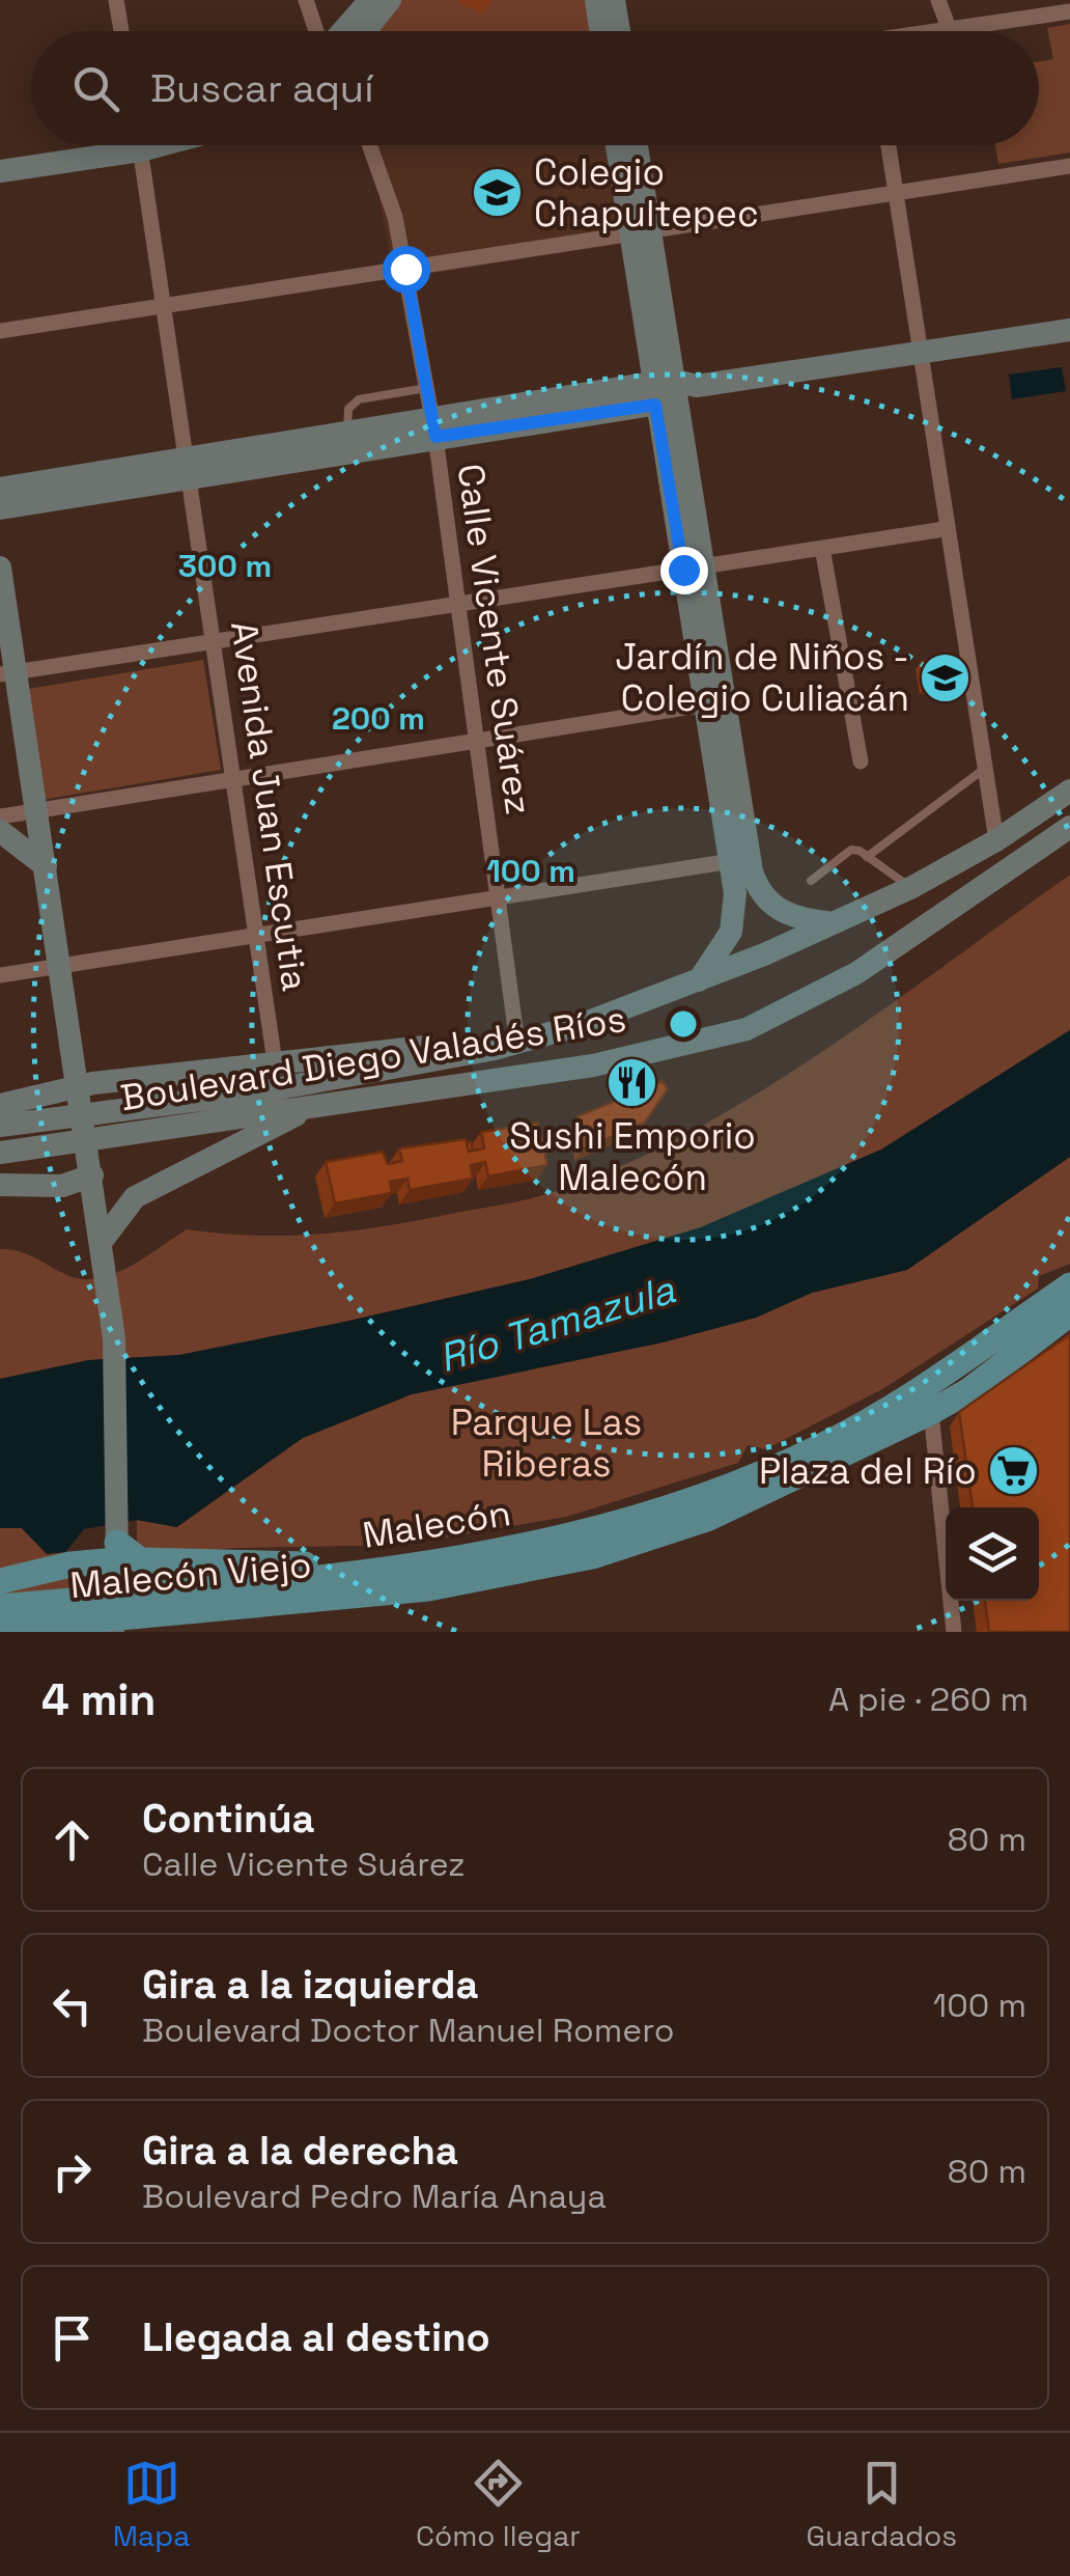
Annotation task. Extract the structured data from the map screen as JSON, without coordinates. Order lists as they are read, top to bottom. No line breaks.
{"streets":{"main road":["Boulevard Diego Valadés Ríos","Malecón","Malecón Viejo"],"street":["Calle Vicente Suárez","Avenida Juan Escutia"]},"crossings":[["Calle Vicente Suárez","Boulevard Diego Valadés Ríos"]],"water":["Río Tamazula"],"parks":["Parque Las Riberas"],"places":{"school or university":["Colegio Chapultepec","Jardín de Niños - Colegio Culiacán"],"restaurant":["Sushi Emporio Malecón"],"supermarket":["Plaza del Río"]},"page":{"search":"Buscar aquí","heading":["4 min","A pie · 260 m"],"list":[["Continúa","Calle Vicente Suárez","80 m"],["Gira a la izquierda","Boulevard Doctor Manuel Romero","100 m"],["Gira a la derecha","Boulevard Pedro María Anaya","80 m"],"Llegada al destino"],"nav":["Mapa","Cómo llegar","Guardados"]},"rings":["300 m","200 m","100 m"]}
